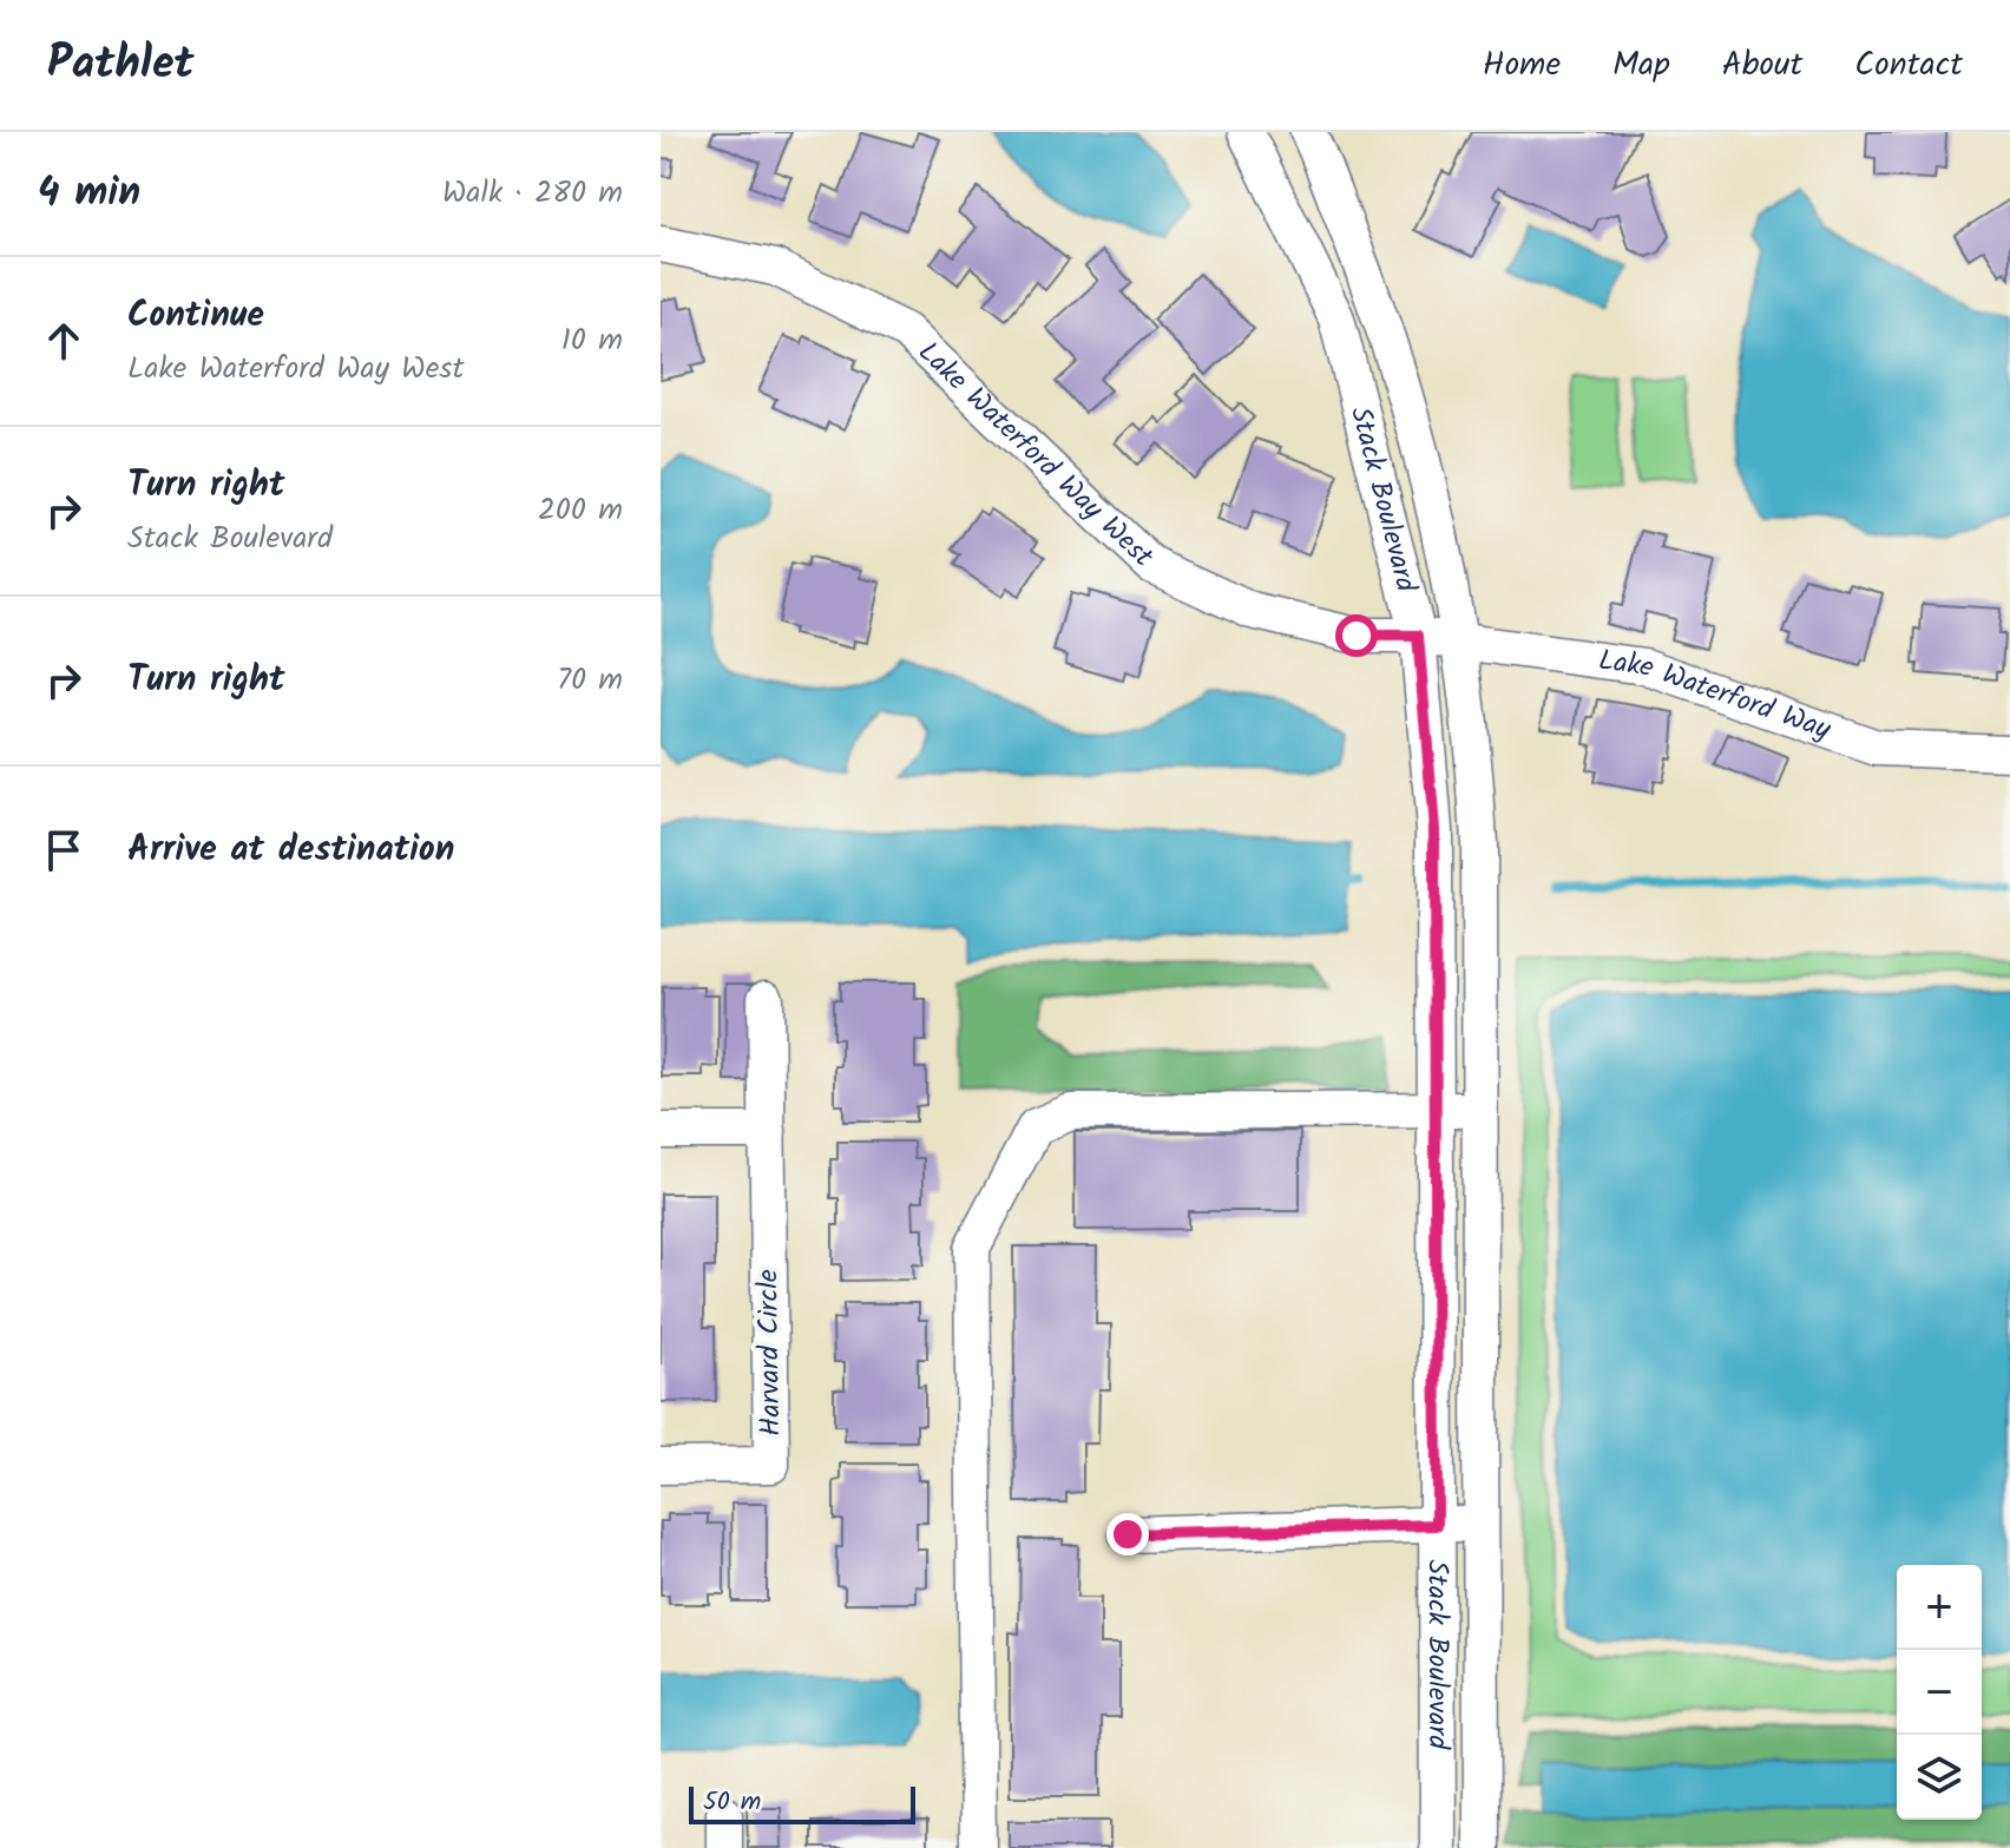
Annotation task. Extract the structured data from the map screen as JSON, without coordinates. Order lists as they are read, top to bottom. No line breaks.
{"streets":{"street":["Lake Waterford Way West","Stack Boulevard","Lake Waterford Way","Harvard Circle"]},"crossings":[["Lake Waterford Way West","Stack Boulevard"],["Lake Waterford Way West","Lake Waterford Way"],["Stack Boulevard","Lake Waterford Way"]],"scale_bar":"50 m","page":{"header":"Pathlet","nav":["Home","Map","About","Contact"],"heading":["4 min","Walk · 280 m"],"list":[["Continue","Lake Waterford Way West","10 m"],["Turn right","Stack Boulevard","200 m"],["Turn right","70 m"],"Arrive at destination"],"map_buttons":["+","−"],"scale":"50 m"}}
